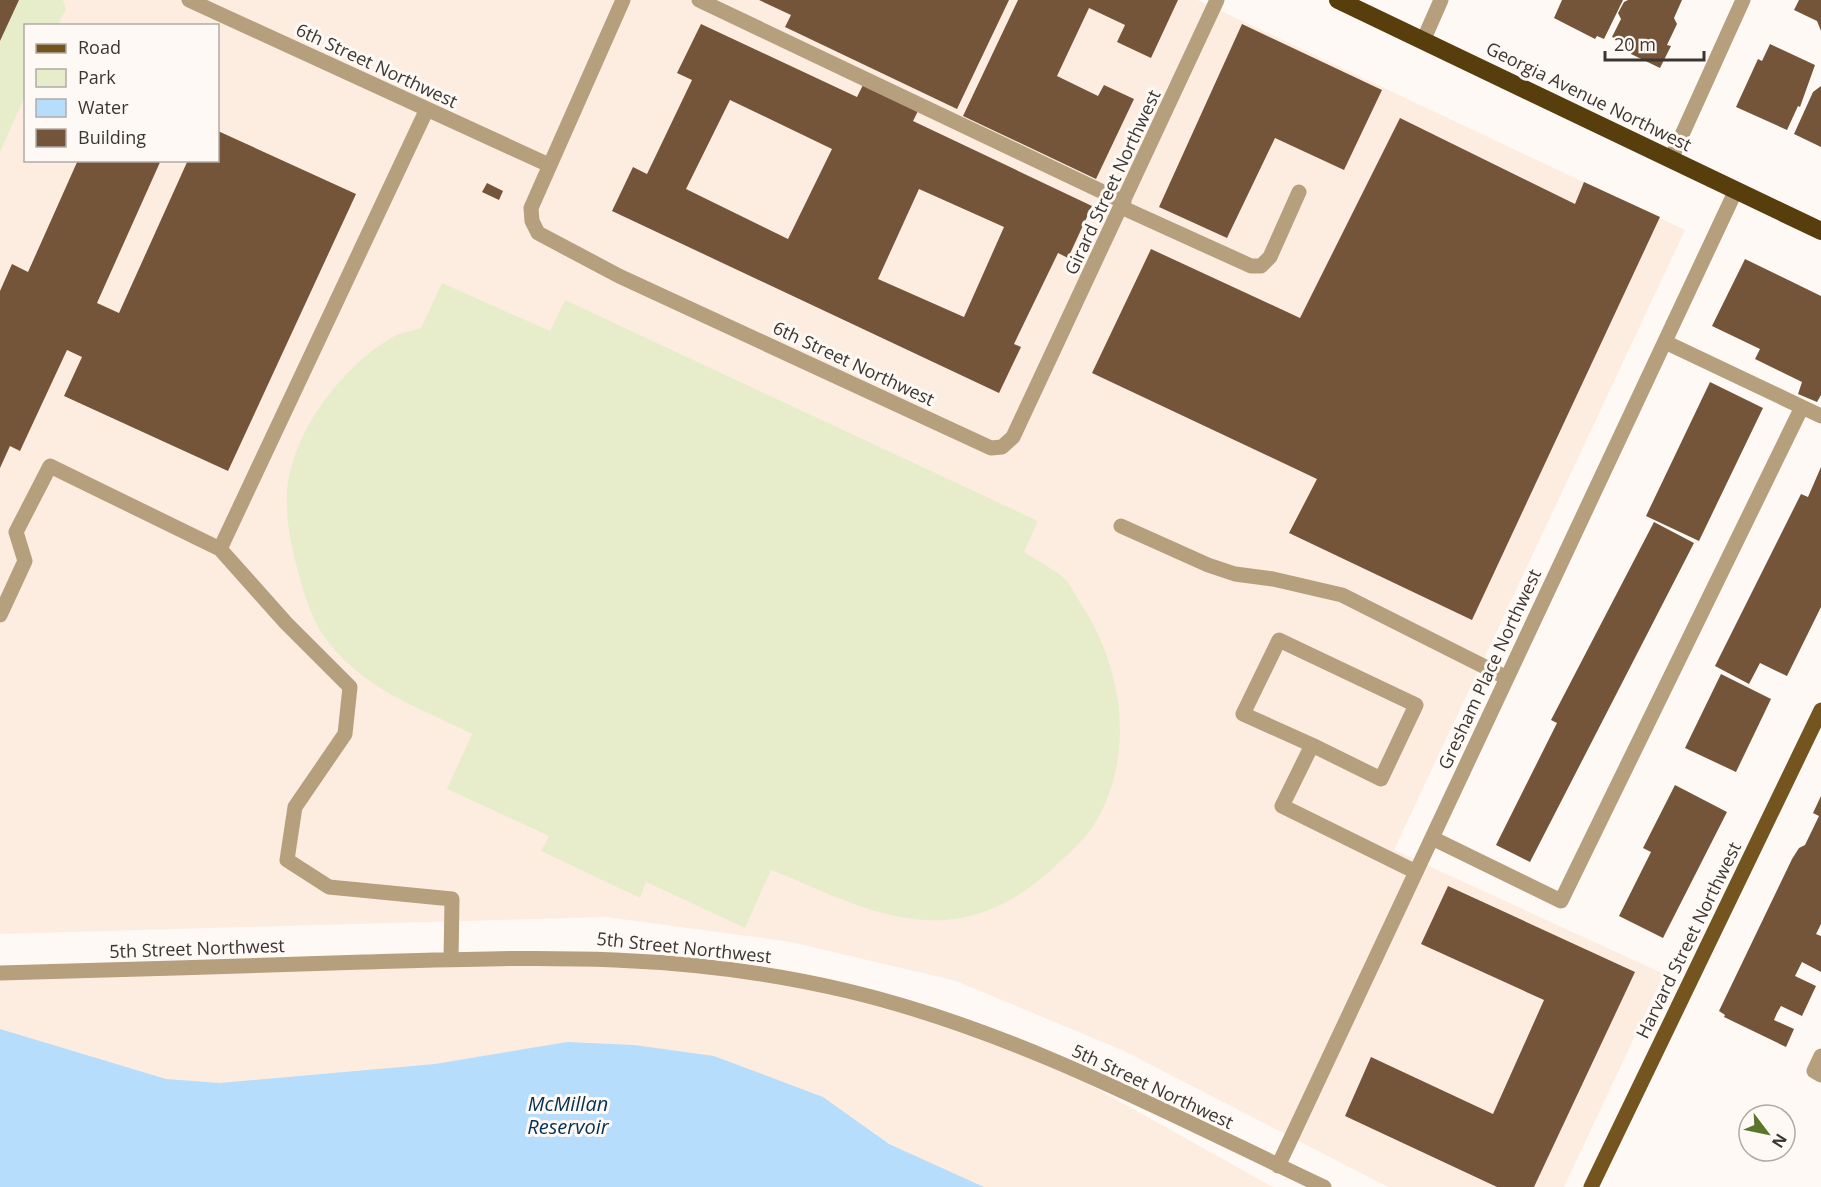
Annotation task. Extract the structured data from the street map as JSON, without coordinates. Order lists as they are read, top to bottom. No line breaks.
{"streets":{"highway":["Georgia Avenue Northwest"],"main road":["Harvard Street Northwest"],"street":["6th Street Northwest","Girard Street Northwest","Gresham Place Northwest","5th Street Northwest"]},"crossings":[["6th Street Northwest","Girard Street Northwest"],["Georgia Avenue Northwest","Gresham Place Northwest"],["Gresham Place Northwest","5th Street Northwest"]],"water":["McMillan Reservoir"],"legend":["Road","Park","Water","Building"],"scale_bar":"20 m","north":"bottom right"}
